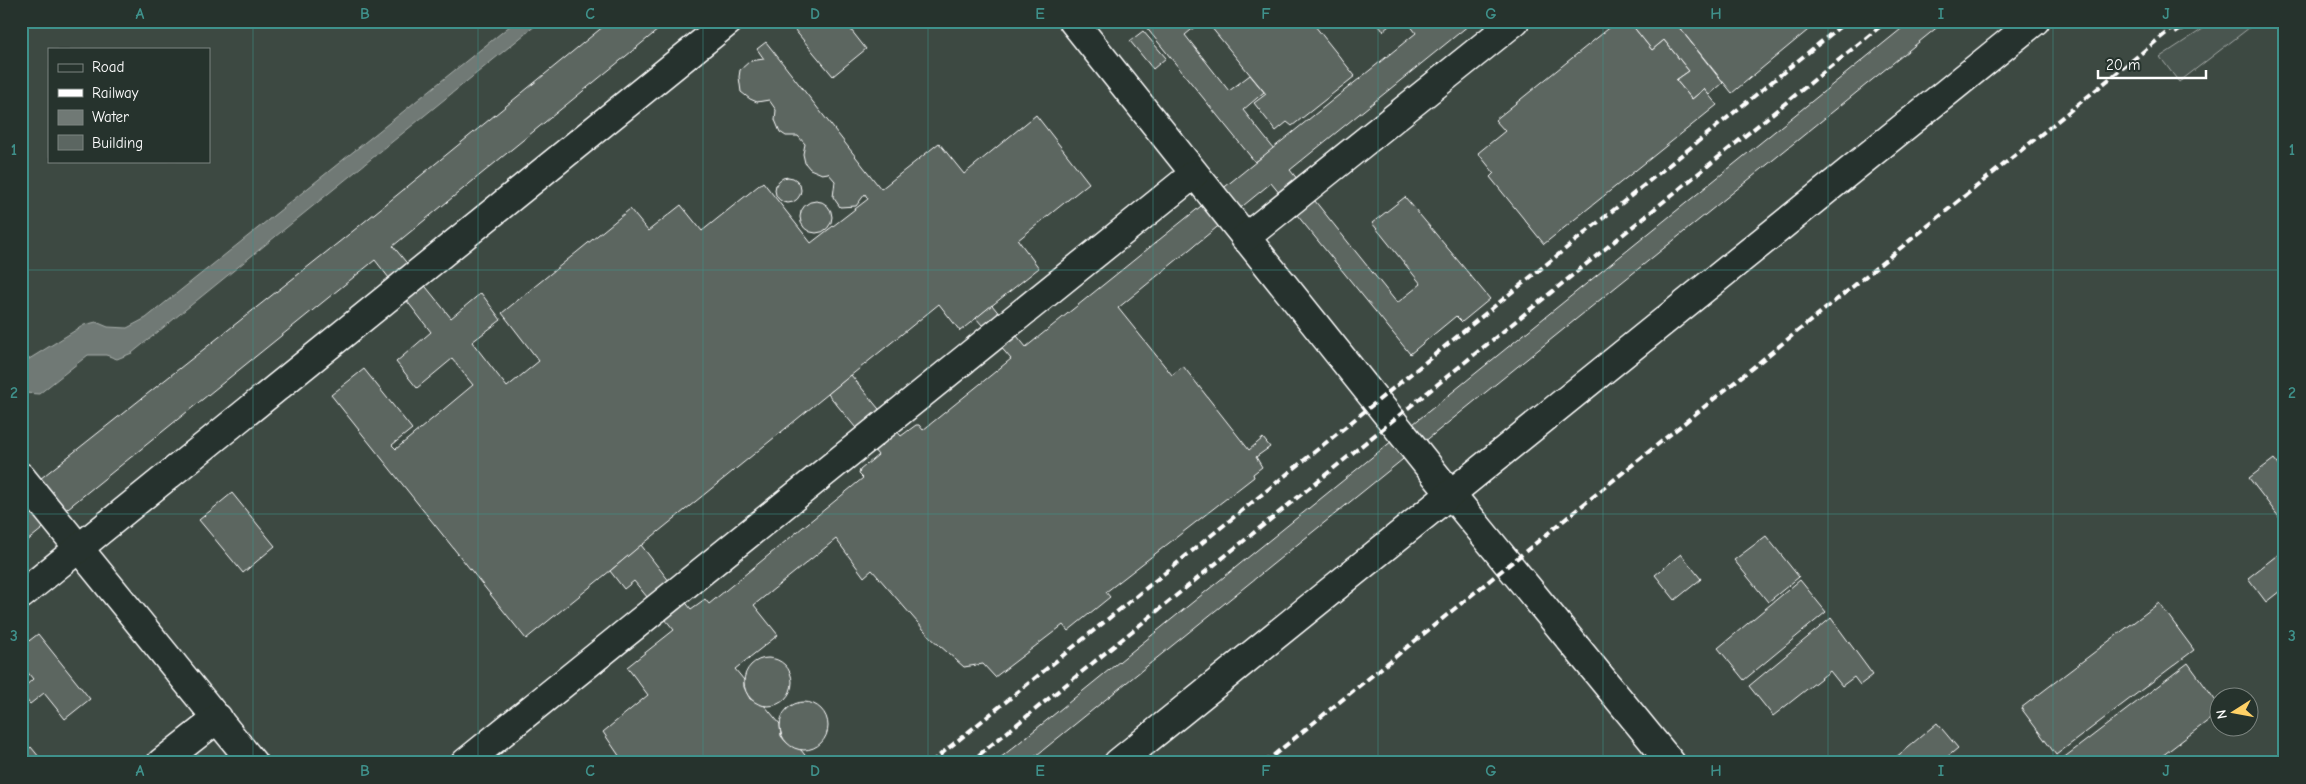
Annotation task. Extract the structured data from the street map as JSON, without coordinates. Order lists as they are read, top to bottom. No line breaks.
{"legend":["Road","Railway","Water","Building"],"scale_bar":"20 m","north":"left","grid":{"columns":["A","B","C","D","E","F","G","H","I","J"],"rows":["1","2","3"]}}
